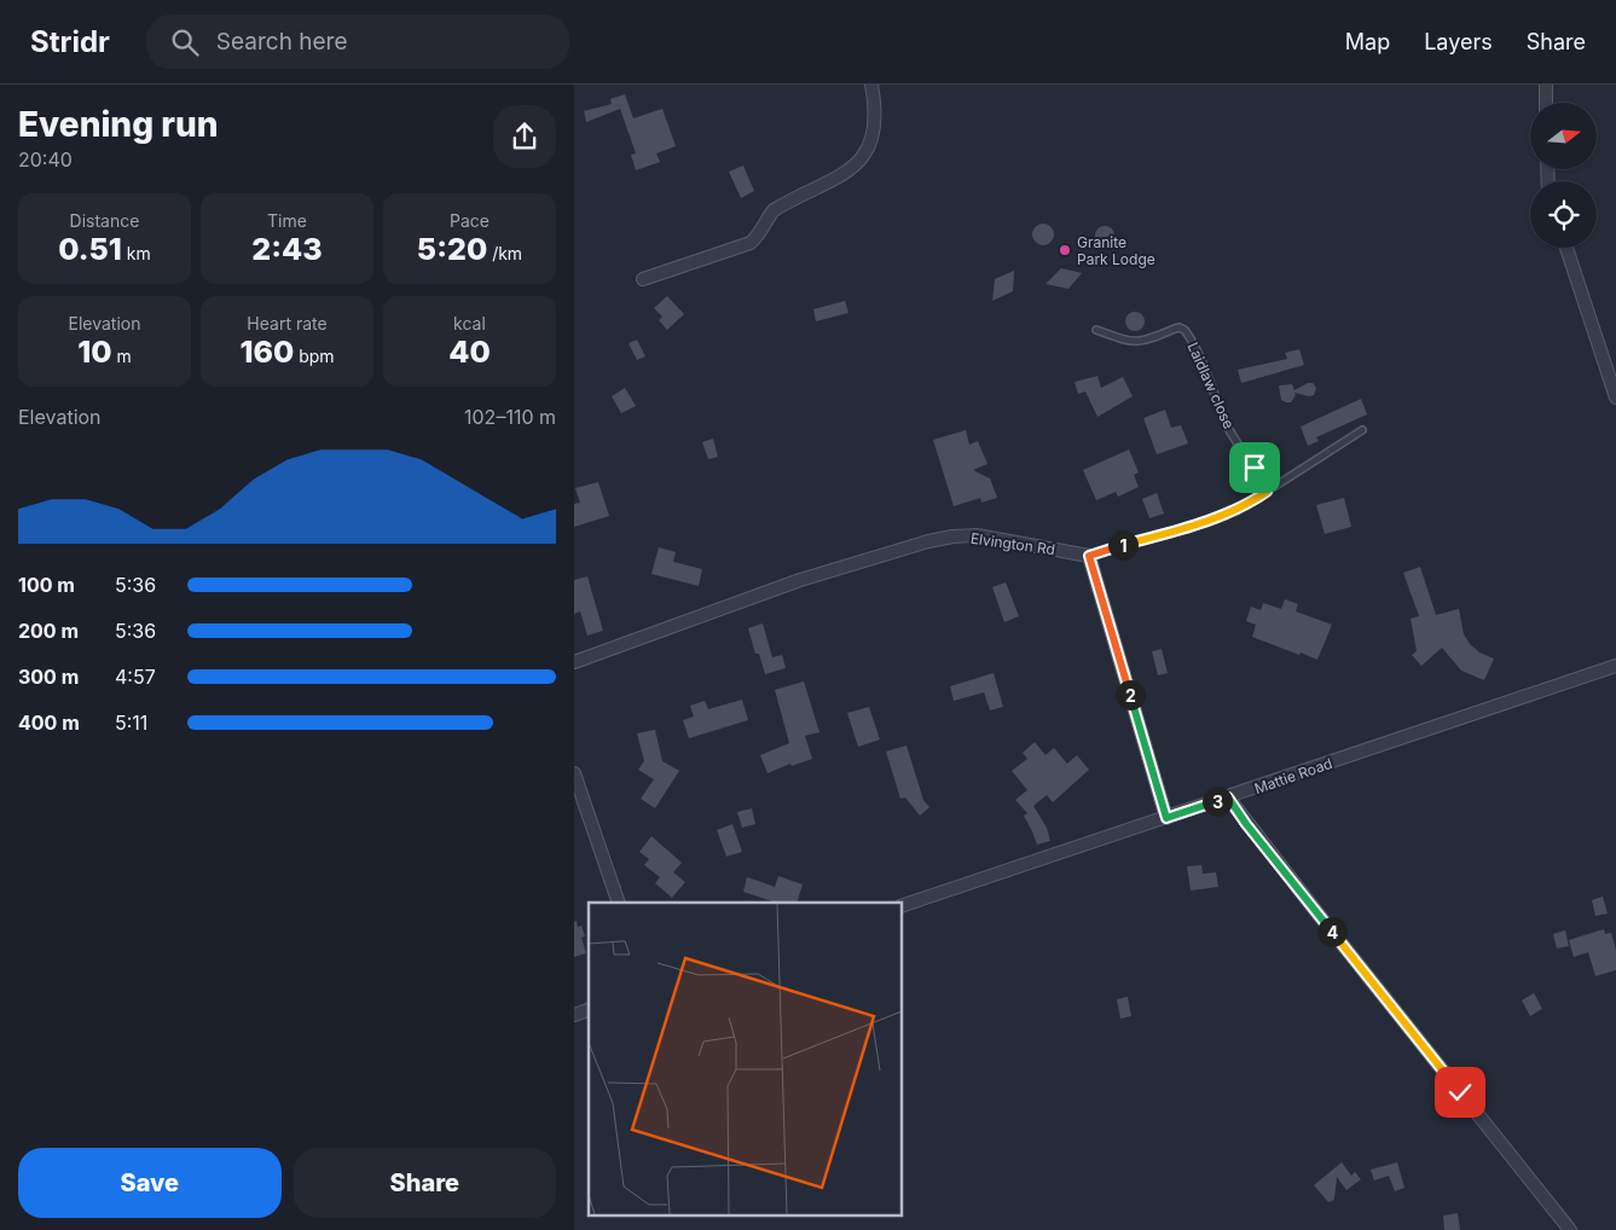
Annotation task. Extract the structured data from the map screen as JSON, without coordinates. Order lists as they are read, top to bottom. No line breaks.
{"streets":{"street":["Elvington Rd","Mattie Road"],"lane":["Laidlaw close"]},"places":["Granite Park Lodge"],"north":"right","page":{"header":"Stridr","search":"Search here","nav":["Map","Layers","Share"],"heading":["Evening run","20:40"],"stats":[["Distance","0.51 km"],["Time","2:43"],["Pace","5:20 /km"],["Elevation","10 m"],["Heart rate","160 bpm"],["kcal","40"]],"chart":["Elevation","102–110 m"],"pins":["1","2","3","4"],"list":[{"name":"100 m","note":"5:36"},{"name":"200 m","note":"5:36"},{"name":"300 m","note":"4:57"},{"name":"400 m","note":"5:11"}],"buttons":["Save","Share"]}}
